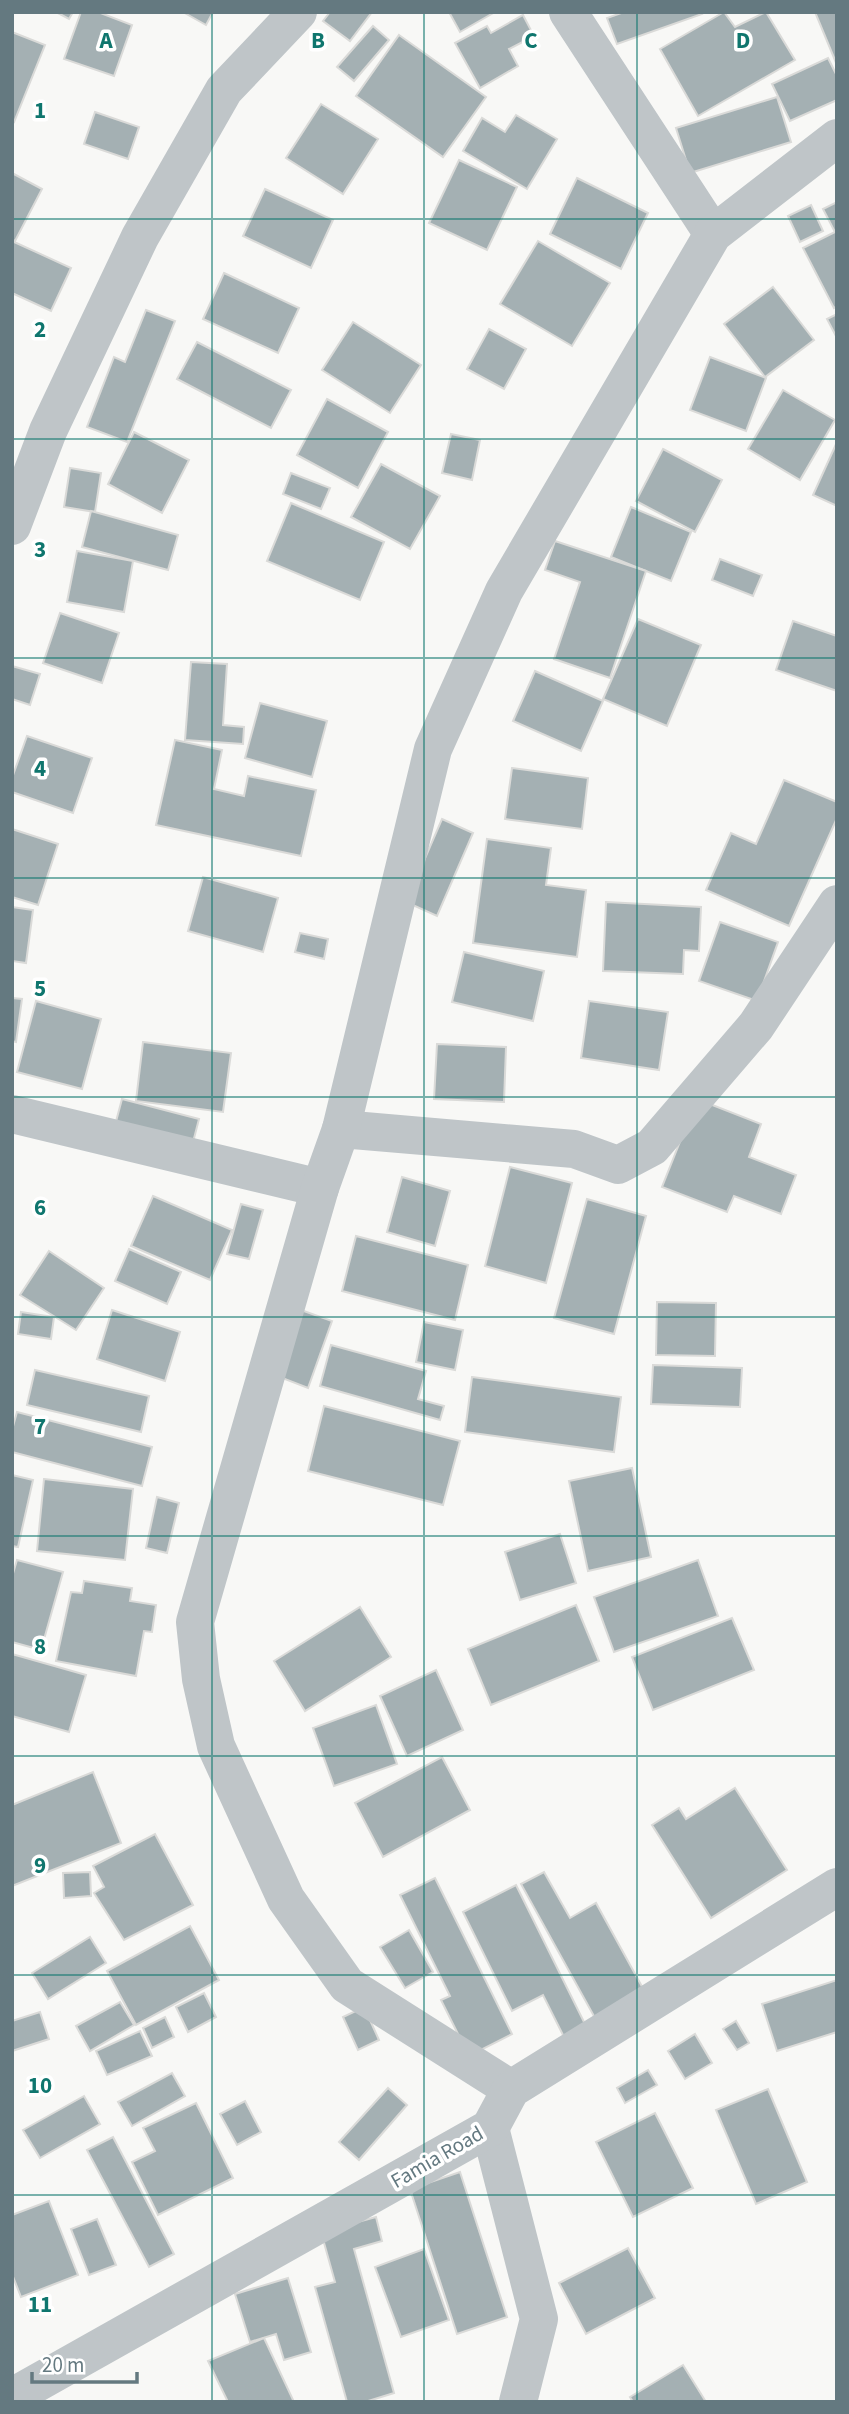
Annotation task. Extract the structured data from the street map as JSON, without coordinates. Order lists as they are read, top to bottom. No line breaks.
{"streets":{"street":["Famia Road"]},"scale_bar":"20 m","grid":{"columns":["A","B","C","D"],"rows":["1","2","3","4","5","6","7","8","9","10","11"]}}
